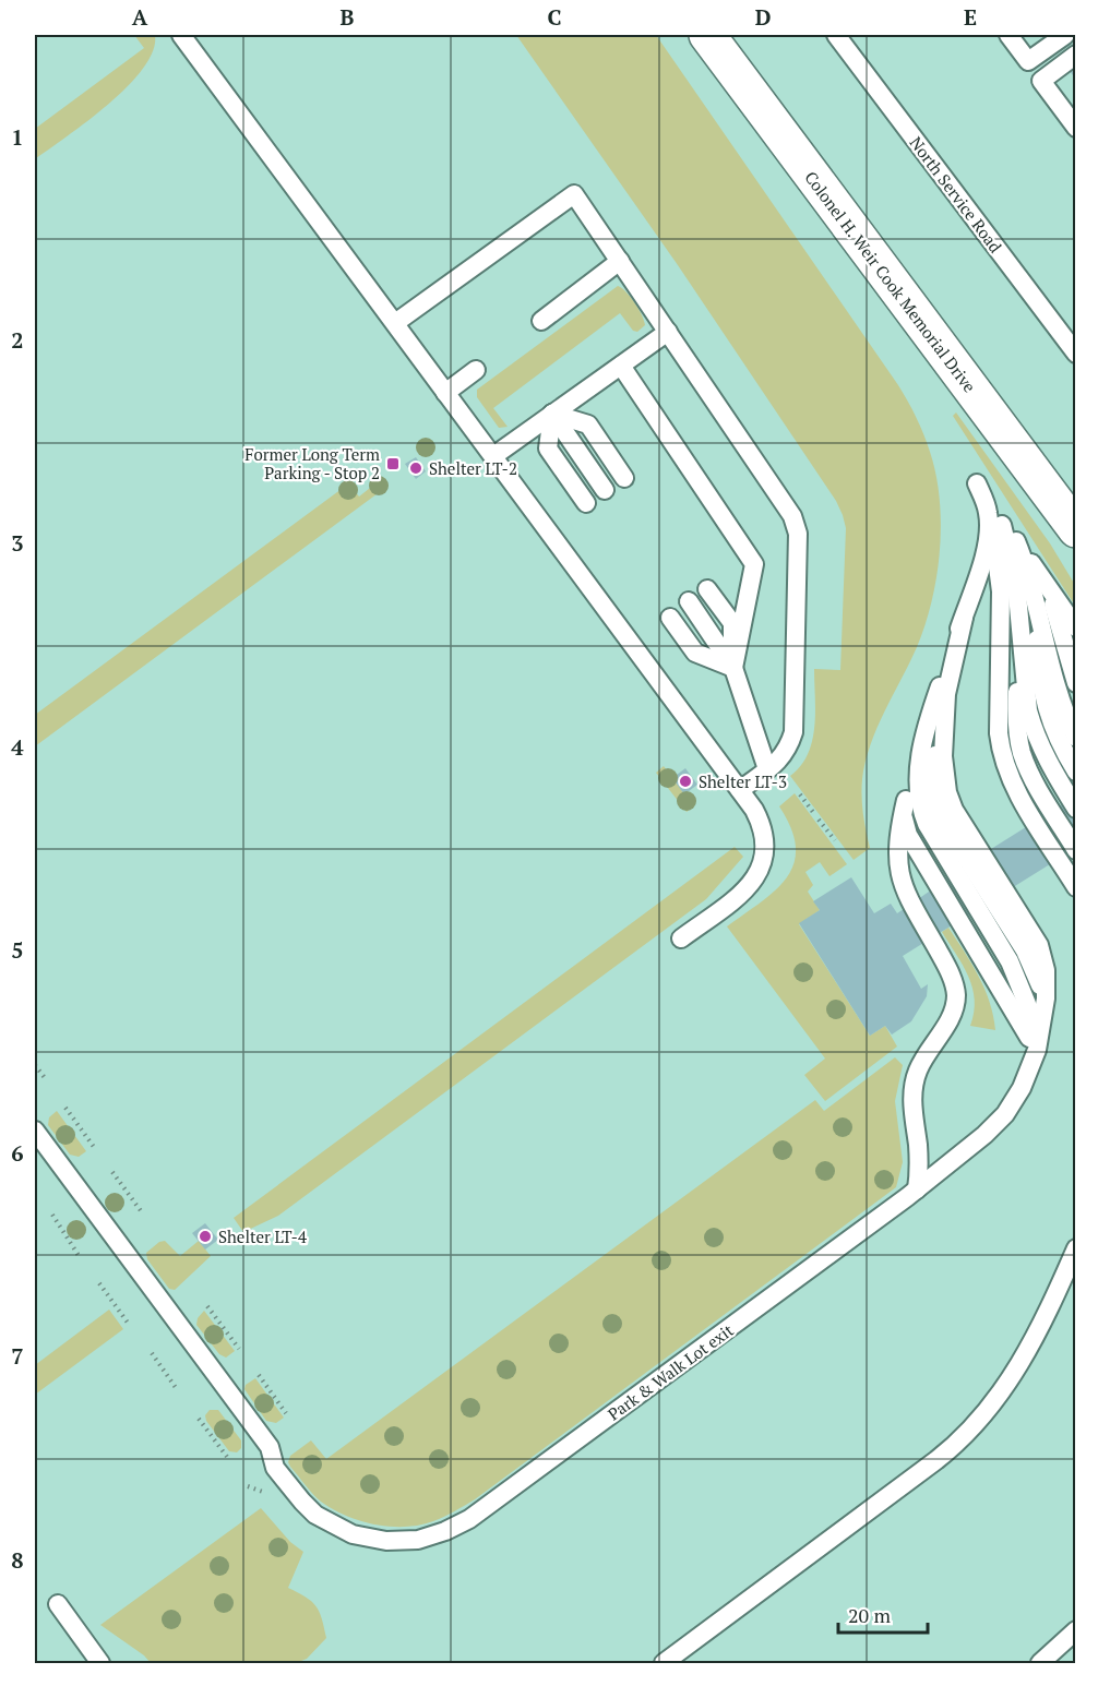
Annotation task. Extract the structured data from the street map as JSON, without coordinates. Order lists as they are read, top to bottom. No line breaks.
{"streets":{"street":["Colonel H. Weir Cook Memorial Drive"],"lane":["North Service Road","Park & Walk Lot exit"]},"places":{"transit":["Former Long Term Parking - Stop 2"],"other":["Shelter LT-2","Shelter LT-3","Shelter LT-4"]},"scale_bar":"20 m","grid":{"columns":["A","B","C","D","E"],"rows":["1","2","3","4","5","6","7","8"]}}
